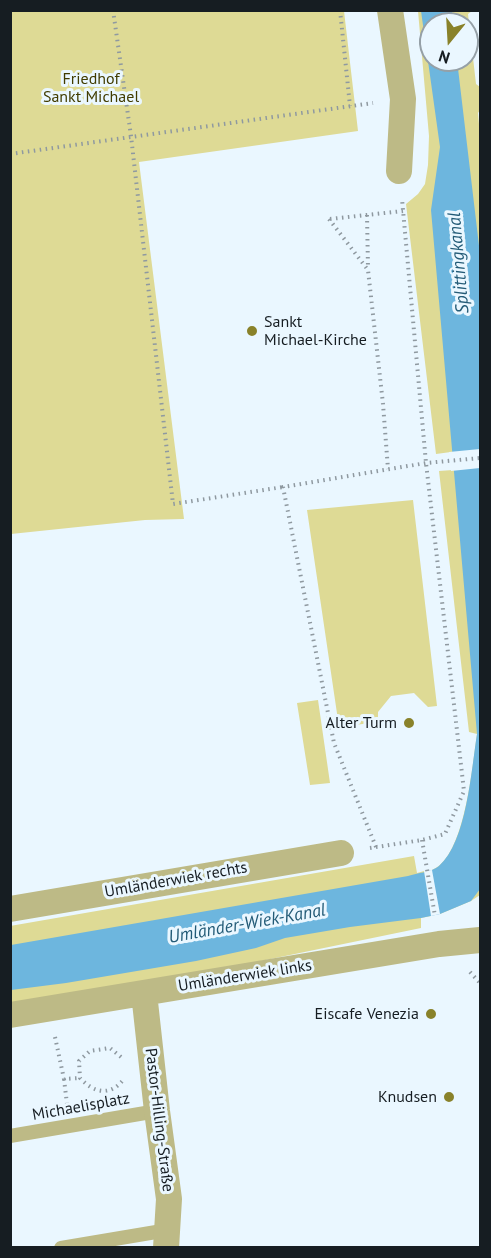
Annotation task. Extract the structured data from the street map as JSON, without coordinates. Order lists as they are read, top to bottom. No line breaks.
{"streets":{"street":["Umländerwiek rechts","Umländerwiek links","Pastor-Hilling-Straße"],"lane":["Michaelisplatz"]},"crossings":[["Umländerwiek links","Pastor-Hilling-Straße"],["Michaelisplatz","Pastor-Hilling-Straße"]],"water":["Splittingkanal","Umländer-Wiek-Kanal"],"parks":["Friedhof Sankt Michael"],"places":["Sankt Michael-Kirche","Alter Turm","Eiscafe Venezia","Knudsen"],"north":"bottom"}
